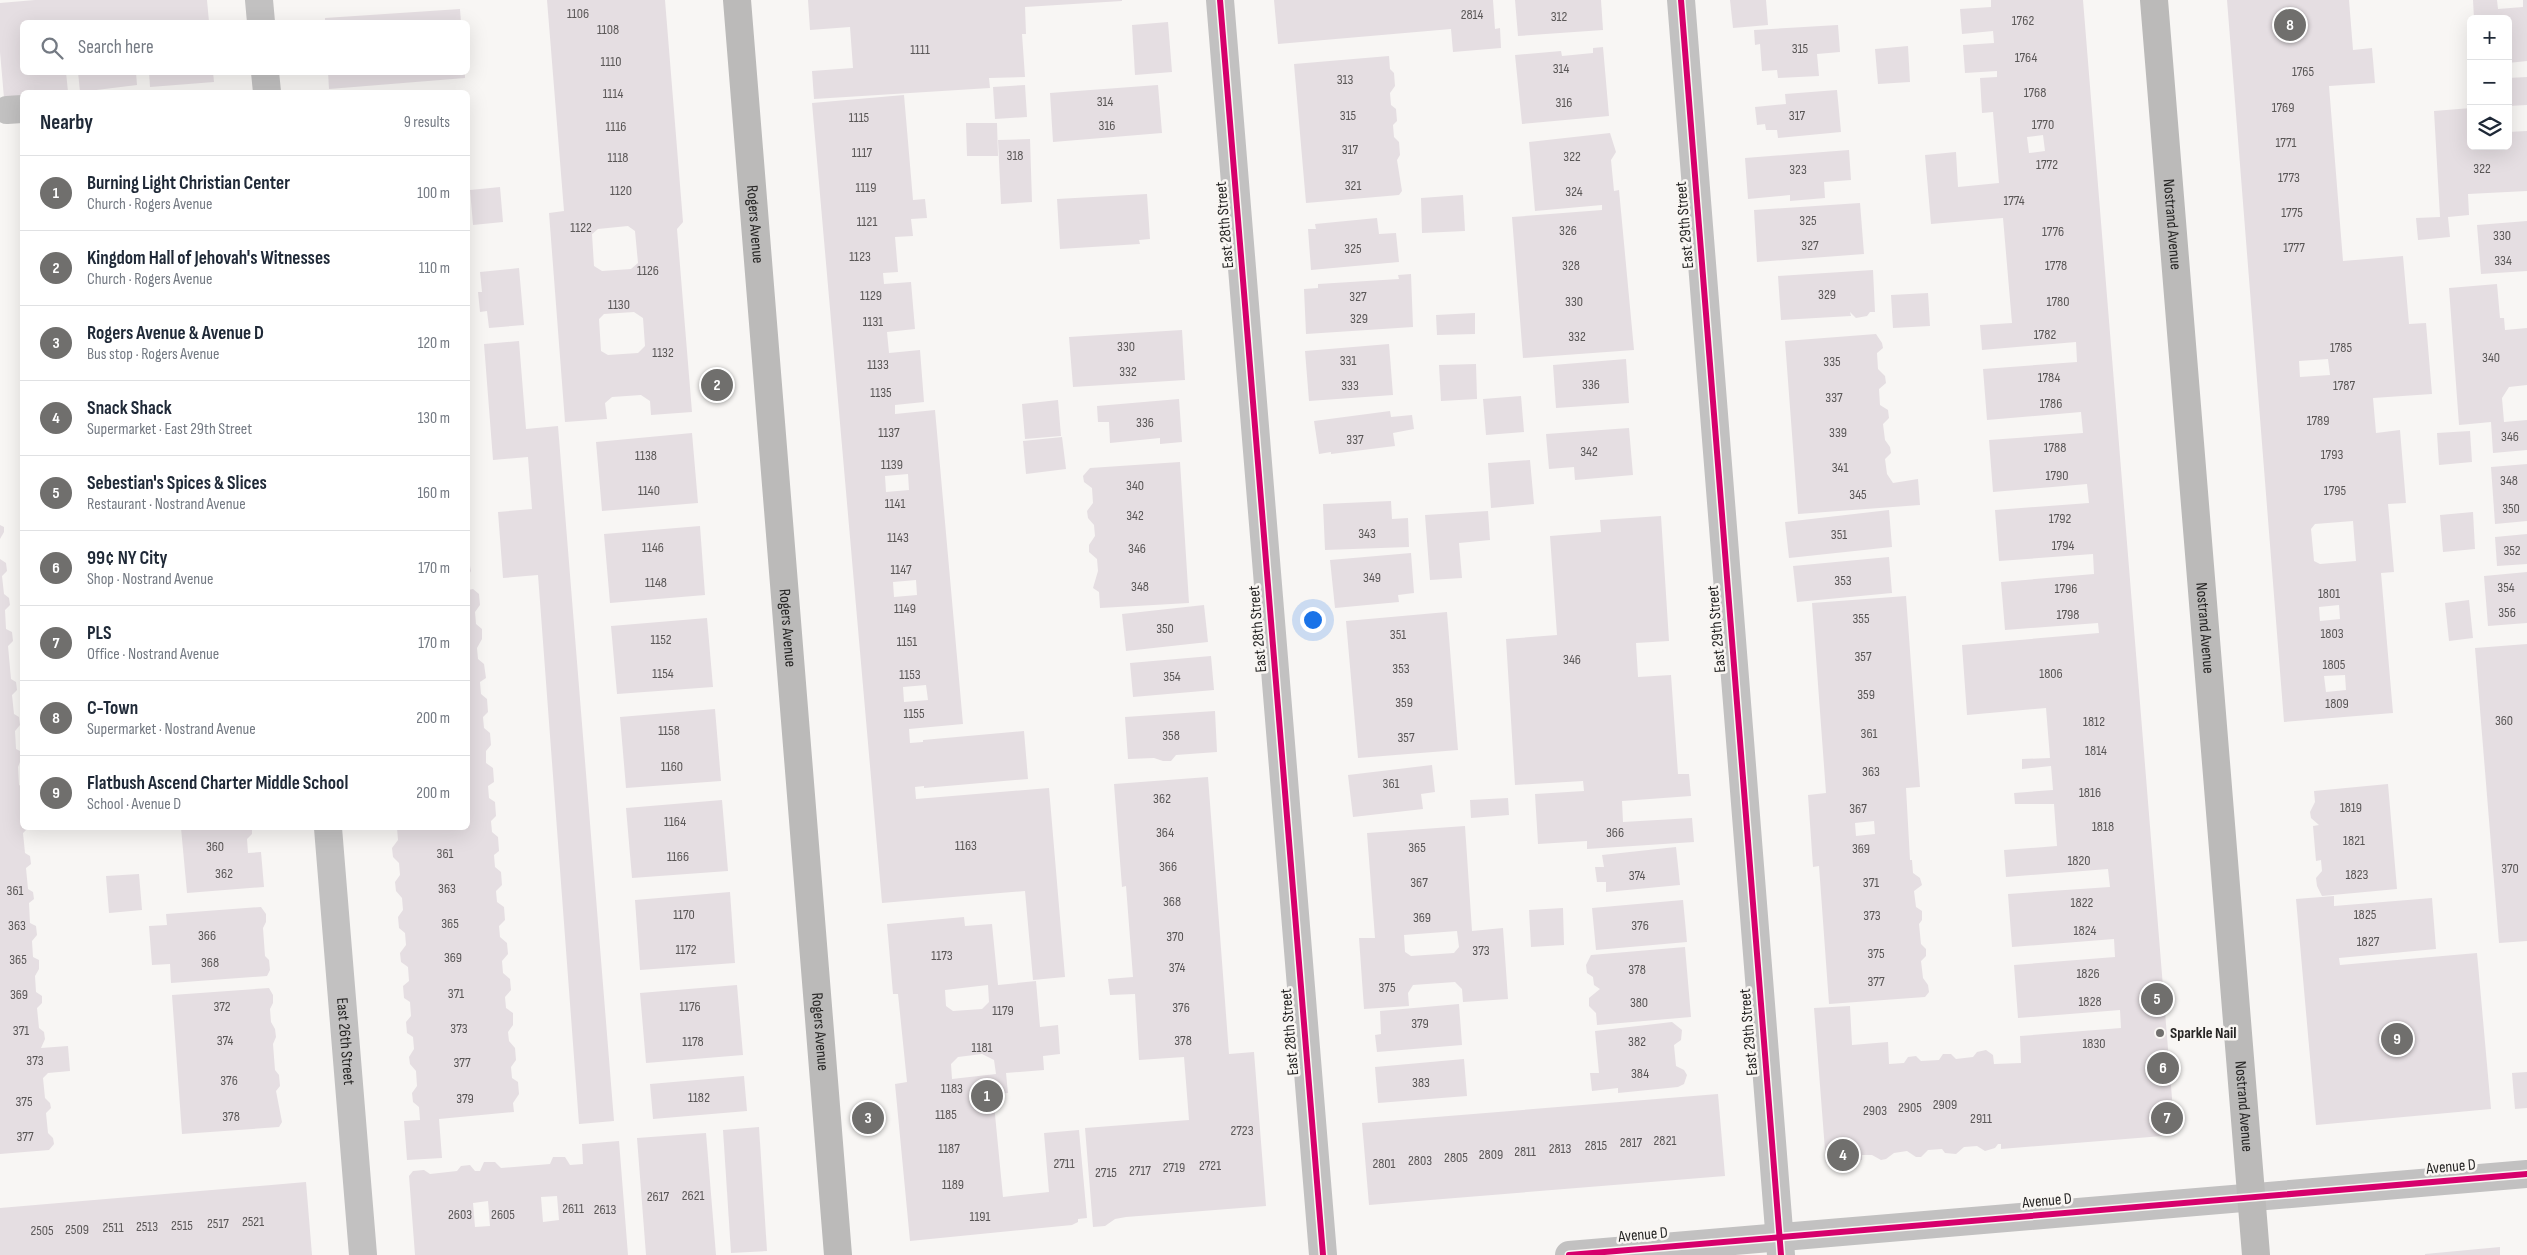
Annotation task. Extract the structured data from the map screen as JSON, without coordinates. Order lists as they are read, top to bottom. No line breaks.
{"streets":{"main road":["Rogers Avenue","Nostrand Avenue"],"street":["East 28th Street","East 29th Street","East 26th Street","Avenue D"]},"crossings":[["Nostrand Avenue","Avenue D"],["East 29th Street","Avenue D"]],"places":["Sparkle Nail"],"house_numbers":["1106","2814","312","1762","1108","315","1111","1764","1110","314","1765","313","1768","1114","314","316","1769","315","317","1115","1770","316","1116","1771","317","1117","318","322","1118","1772","322","323","1773","321","1119","1120","324","1774","1775","325","1121","1122","326","1776","330","327","1777","325","1123","334","328","1778","1126","329","1129","327","330","1780","1130","329","1131","1782","332","330","1785","1132","340","331","335","1133","332","1784","336","333","1787","1135","337","1786","1789","336","1137","339","346","337","1788","342","1793","1138","1139","341","1790","348","340","1140","1795","345","1141","350","342","1792","343","351","1143","1794","1146","346","352","1147","349","353","1148","348","354","1796","1801","1149","356","1798","355","350","1803","351","1152","1151","357","346","1805","353","1154","1806","1153","354","359","359","1809","1155","360","1812","1158","361","358","357","1814","1160","363","361","1816","362","1819","367","1164","1818","364","366","1821","1163","360","365","369","361","1166","1820","366","370","362","1823","374","367","371","363","361","368","1822","1170","1825","373","369","365","363","376","1824","366","370","1827","1172","373","375","1173","369","365","368","374","378","1826","377","375","371","369","1828","380","372","1176","376","1179","379","373","371","374","378","1178","382","1830","1181","373","377","384","376","383","1183","1182","379","375","2909","2905","2903","1185","378","2911","2723","377","2821","2817","2815","1187","2813","2811","2809","2805","2803","2711","2801","2721","2719","2717","2715","1189","2621","2617","2611","2613","2603","2605","1191","2521","2517","2515","2513","2511","2509","2505"],"page":{"pins":["8","2","5","9","6","1","3","7","4"],"map_buttons":["+","−"],"search":"Search here","heading":["Nearby","9 results"],"list":[{"mark":"1","name":"Burning Light Christian Center","note":"Church · Rogers Avenue","value":"100 m"},{"mark":"2","name":"Kingdom Hall of Jehovah's Witnesses","note":"Church · Rogers Avenue","value":"110 m"},{"mark":"3","name":"Rogers Avenue & Avenue D","note":"Bus stop · Rogers Avenue","value":"120 m"},{"mark":"4","name":"Snack Shack","note":"Supermarket · East 29th Street","value":"130 m"},{"mark":"5","name":"Sebestian's Spices & Slices","note":"Restaurant · Nostrand Avenue","value":"160 m"},{"mark":"6","name":"99¢ NY City","note":"Shop · Nostrand Avenue","value":"170 m"},{"mark":"7","name":"PLS","note":"Office · Nostrand Avenue","value":"170 m"},{"mark":"8","name":"C-Town","note":"Supermarket · Nostrand Avenue","value":"200 m"},{"mark":"9","name":"Flatbush Ascend Charter Middle School","note":"School · Avenue D","value":"200 m"}]}}
